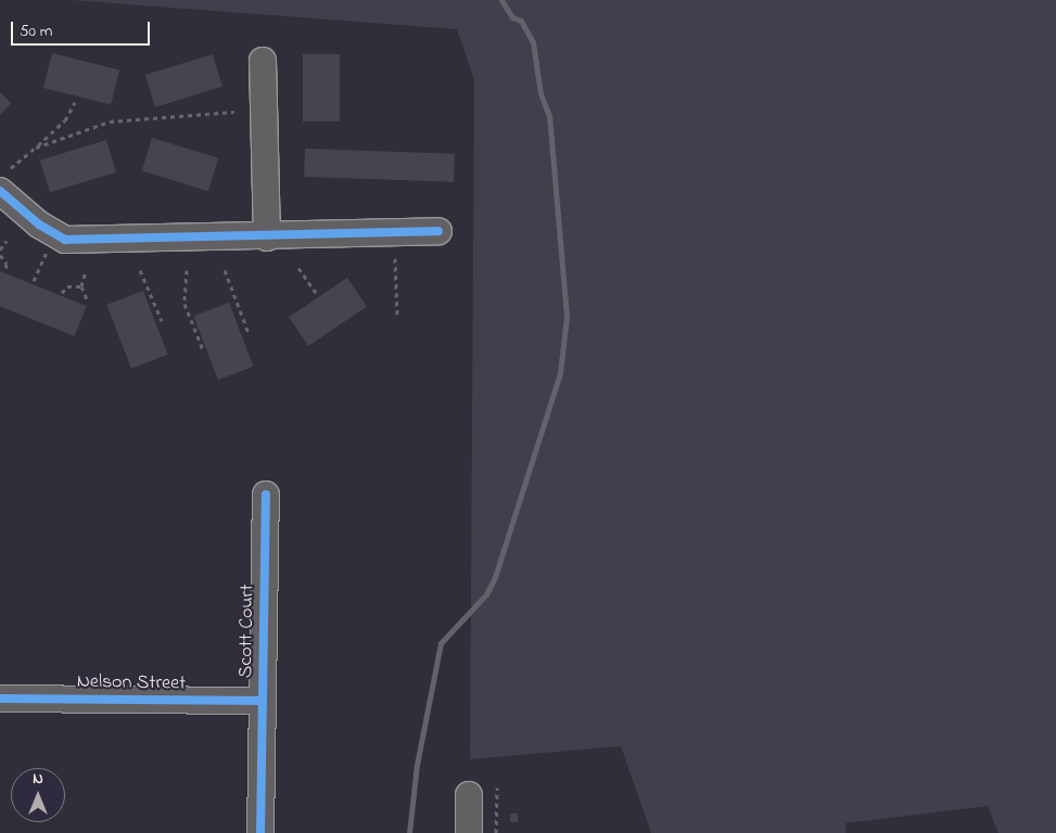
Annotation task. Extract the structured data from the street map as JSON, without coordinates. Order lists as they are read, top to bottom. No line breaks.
{"streets":{"street":["Scott Court","Nelson Street"]},"crossings":[["Scott Court","Nelson Street"]],"scale_bar":"50 m","north":"top"}
